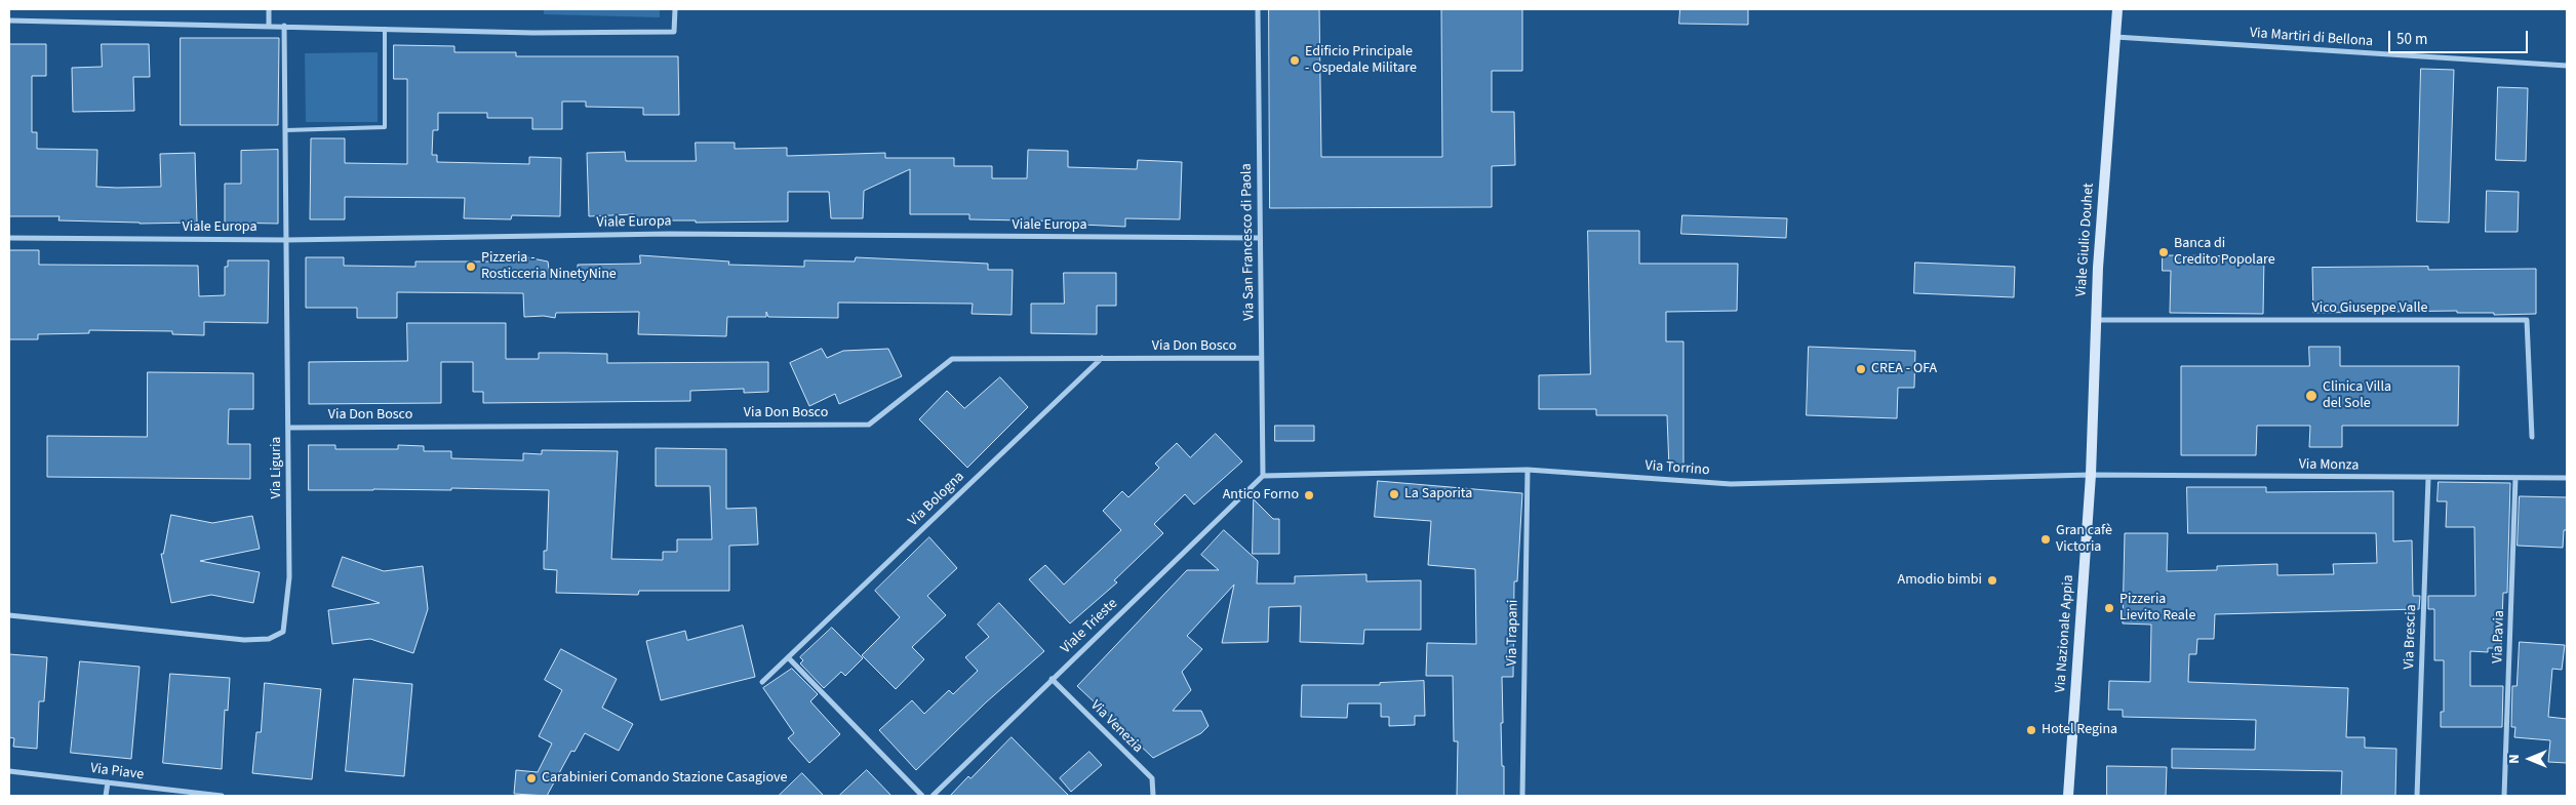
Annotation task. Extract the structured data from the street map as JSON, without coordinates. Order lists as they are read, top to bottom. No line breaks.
{"streets":{"main road":["Viale Giulio Douhet","Via Nazionale Appia"],"street":["Via Martiri di Bellona","Viale Europa","Via San Francesco di Paola","Vico Giuseppe Valle","Via Don Bosco","Via Monza","Via Liguria","Via Torrino","Via Bologna","Viale Trieste","Via Trapani","Via Brescia","Via Pavia","Via Venezia","Via Piave"]},"crossings":[["Via Martiri di Bellona","Viale Giulio Douhet"],["Viale Europa","Via San Francesco di Paola"],["Viale Europa","Via Liguria"],["Viale Giulio Douhet","Vico Giuseppe Valle"],["Viale Giulio Douhet","Via Monza"],["Viale Giulio Douhet","Via Torrino"],["Viale Giulio Douhet","Via Nazionale Appia"],["Via San Francesco di Paola","Via Don Bosco"],["Via San Francesco di Paola","Via Torrino"],["Via San Francesco di Paola","Viale Trieste"],["Via Don Bosco","Via Liguria"],["Via Don Bosco","Via Bologna"],["Via Monza","Via Torrino"],["Via Monza","Via Nazionale Appia"],["Via Monza","Via Brescia"],["Via Monza","Via Pavia"],["Via Torrino","Viale Trieste"],["Via Torrino","Via Trapani"],["Via Torrino","Via Nazionale Appia"],["Viale Trieste","Via Venezia"]],"places":["Edificio Principale - Ospedale Militare","Banca di Credito Popolare","Pizzeria - Rosticceria NinetyNine","CREA - OFA","Clinica Villa del Sole","La Saporita","Antico Forno","Gran cafè Victoria","Amodio bimbi","Pizzeria Lievito Reale","Hotel Regina","Carabinieri Comando Stazione Casagiove"],"scale_bar":"50 m","north":"left"}
